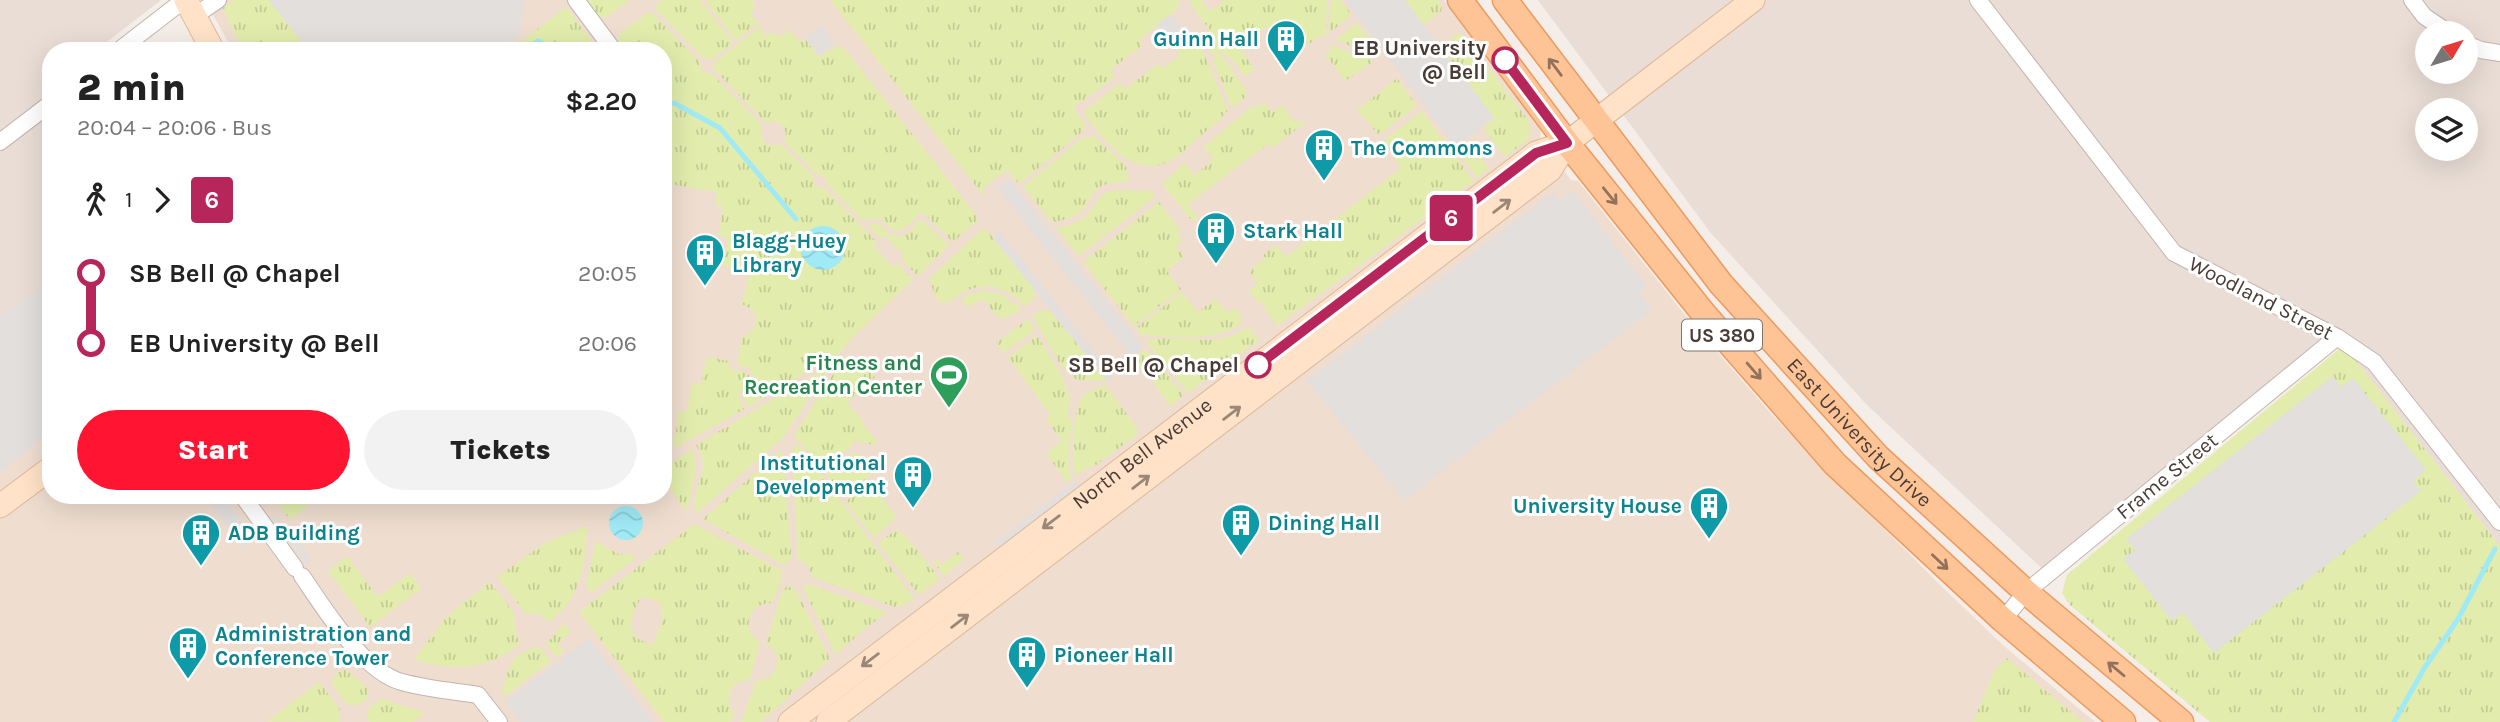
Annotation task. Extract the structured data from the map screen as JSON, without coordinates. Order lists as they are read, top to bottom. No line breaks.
{"streets":{"main road":["US 380","East University Drive","North Bell Avenue"],"street":["Woodland Street","Frame Street"]},"crossings":[["Woodland Street","Frame Street"],["East University Drive","North Bell Avenue"],["East University Drive","Frame Street"]],"places":{"other":["EB University @ Bell","SB Bell @ Chapel"],"building":["Guinn Hall","The Commons","Stark Hall","Blagg-Huey Library","Institutional Development","University House","Dining Hall","ADB Building","Administration and Conference Tower","Pioneer Hall"],"sports":["Fitness and Recreation Center"]},"lines":["bus line 6"],"north":"top right","page":{"on_map":"6","heading":["2 min","20:04 – 20:06 · Bus","$2.20"],"legs":["1","6"],"list":[{"name":"SB Bell @ Chapel","value":"20:05"},{"name":"EB University @ Bell","value":"20:06"}],"buttons":["Start","Tickets"]}}
